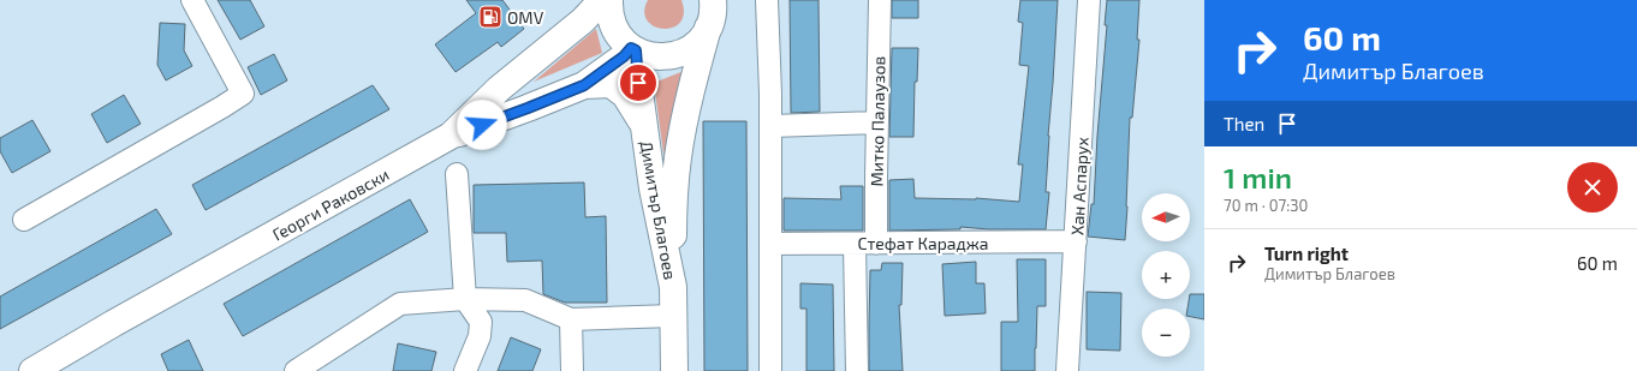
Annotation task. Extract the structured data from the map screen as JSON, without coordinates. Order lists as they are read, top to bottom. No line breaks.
{"streets":{"street":["Митко Палаузов","Хан Аспарух","Георги Раковски","Димитър Благоев","Стефат Караджа"]},"crossings":[["Митко Палаузов","Стефат Караджа"],["Хан Аспарух","Стефат Караджа"]],"places":{"fuel station":["OMV"]},"north":"left","page":{"turn":["60 m","Димитър Благоев"],"then":"Then","heading":["1 min","70 m · 07:30"],"map_buttons":["+","−"],"list":[{"name":"Turn right","note":"Димитър Благоев","value":"60 m"}]}}
